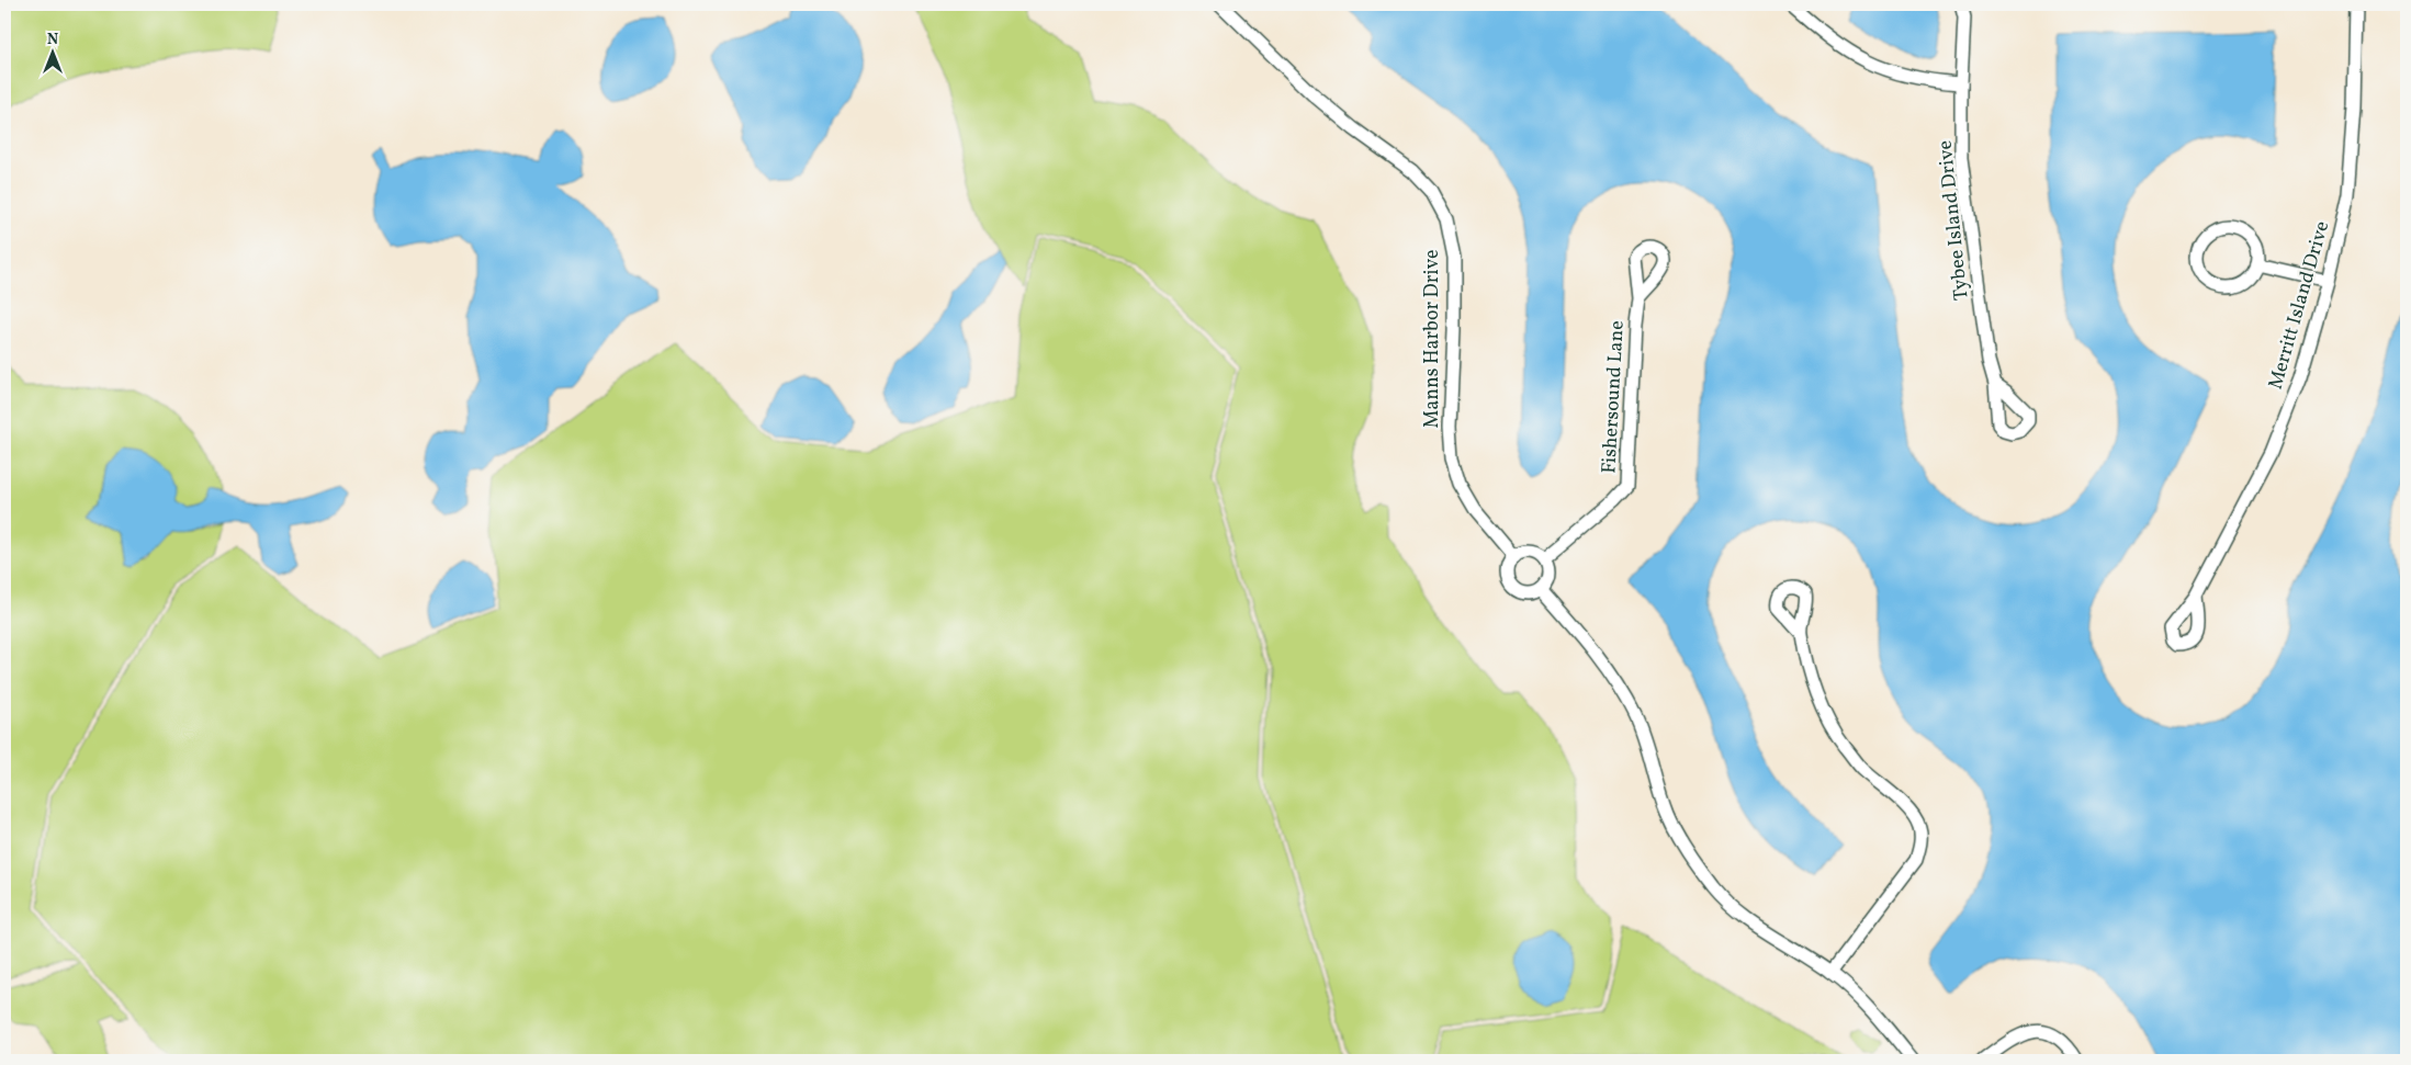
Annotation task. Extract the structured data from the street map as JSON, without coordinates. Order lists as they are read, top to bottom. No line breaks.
{"streets":{"street":["Tybee Island Drive","Merritt Island Drive","Manns Harbor Drive","Fishersound Lane"]},"crossings":[["Manns Harbor Drive","Fishersound Lane"]],"north":"top"}
